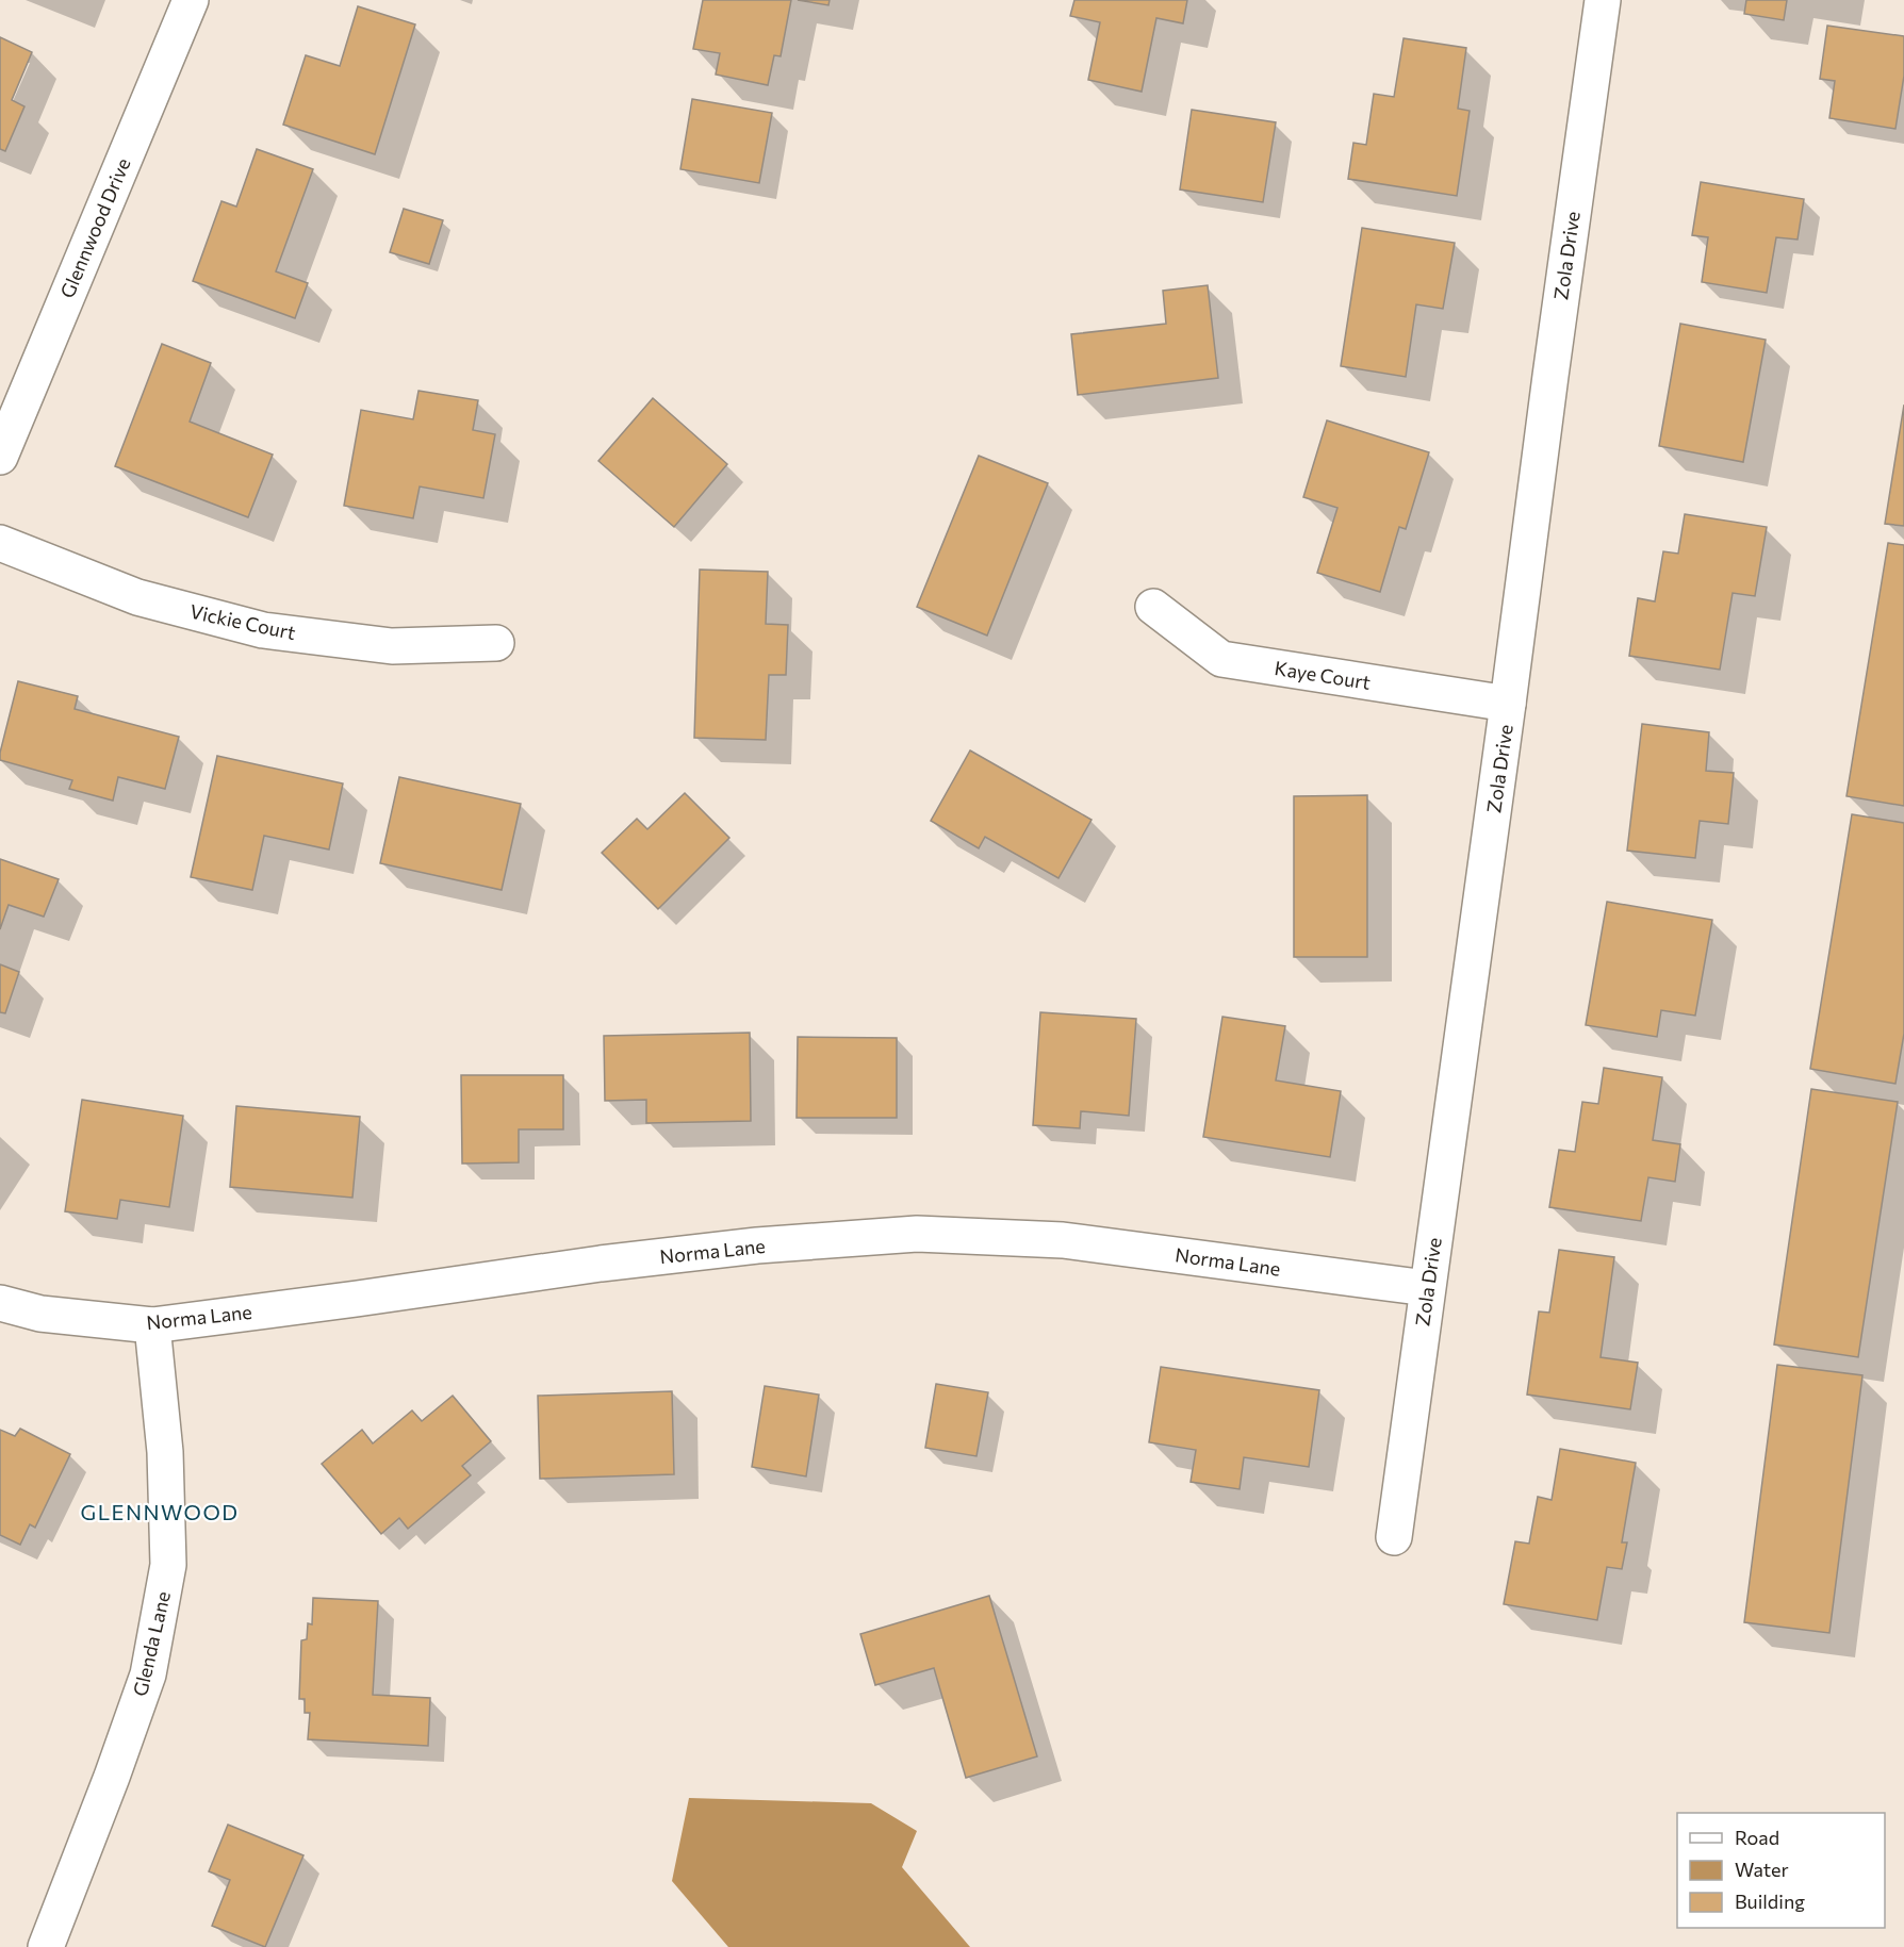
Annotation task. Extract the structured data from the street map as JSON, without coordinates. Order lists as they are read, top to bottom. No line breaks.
{"streets":{"street":["Glennwood Drive","Zola Drive","Vickie Court","Kaye Court","Norma Lane","Glenda Lane"]},"crossings":[["Zola Drive","Kaye Court"],["Zola Drive","Norma Lane"],["Norma Lane","Glenda Lane"]],"districts":["GLENNWOOD"],"legend":["Road","Water","Building"]}
